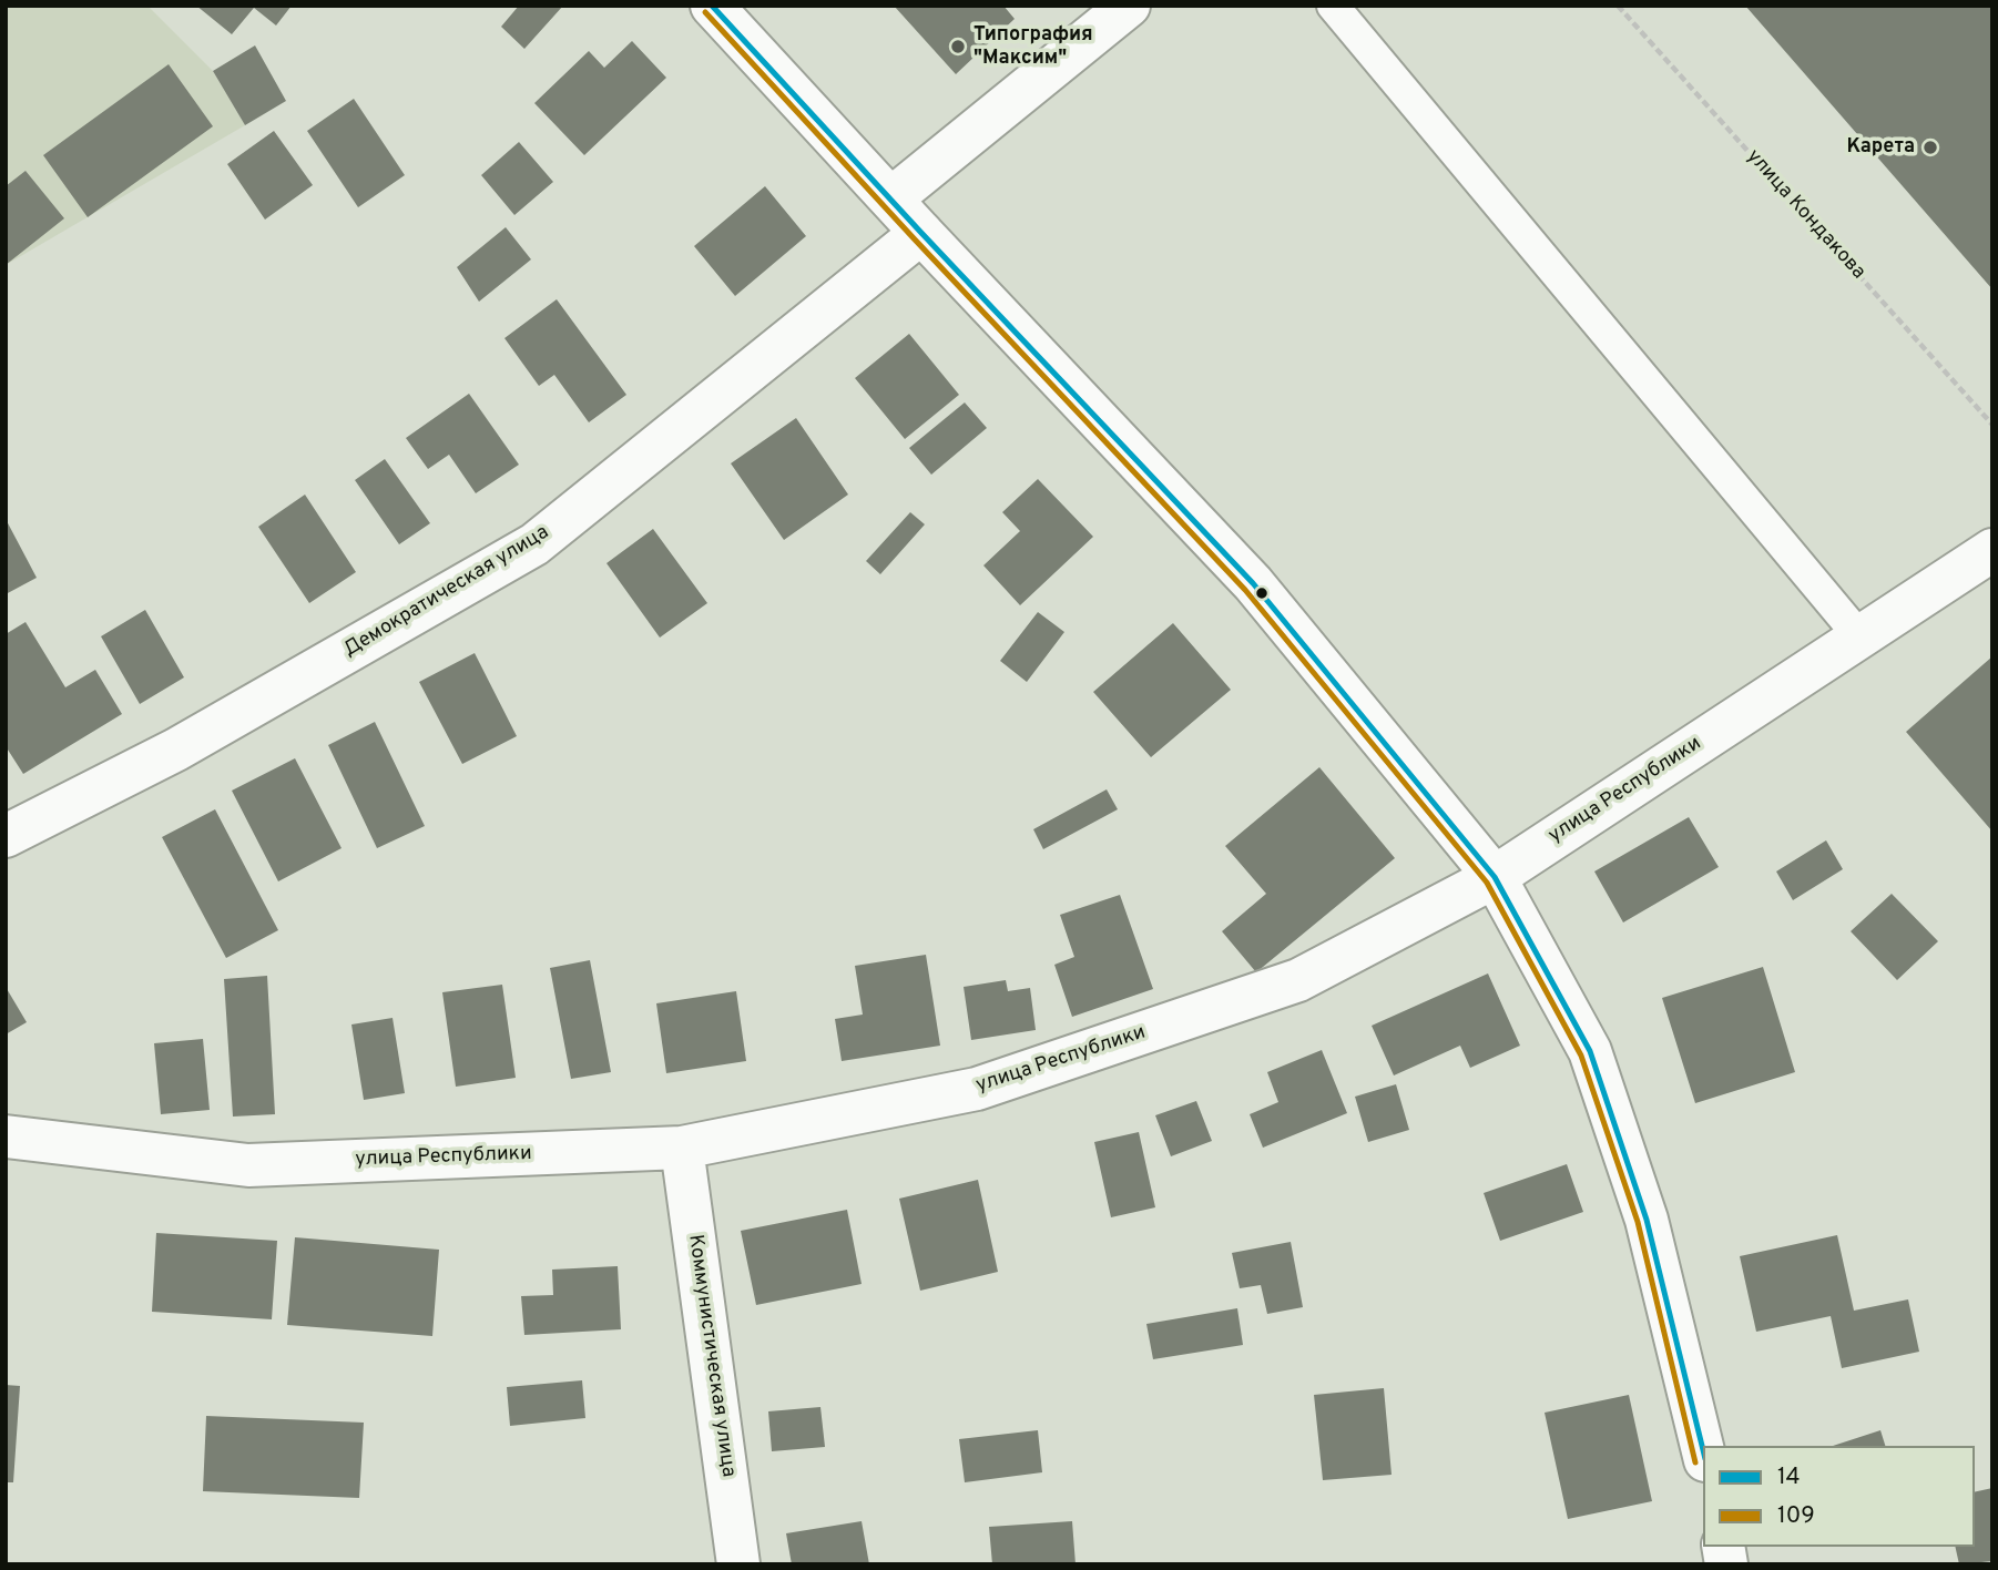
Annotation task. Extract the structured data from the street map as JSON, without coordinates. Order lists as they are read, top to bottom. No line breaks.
{"streets":{"street":["Демократическая улица","улица Республики","Коммунистическая улица"],"path":["улица Кондакова"]},"crossings":[["улица Республики","Коммунистическая улица"]],"places":["Типография \"Максим\"","Карета"],"lines":["transit line 14","transit line 109"],"legend":["14","109"]}
